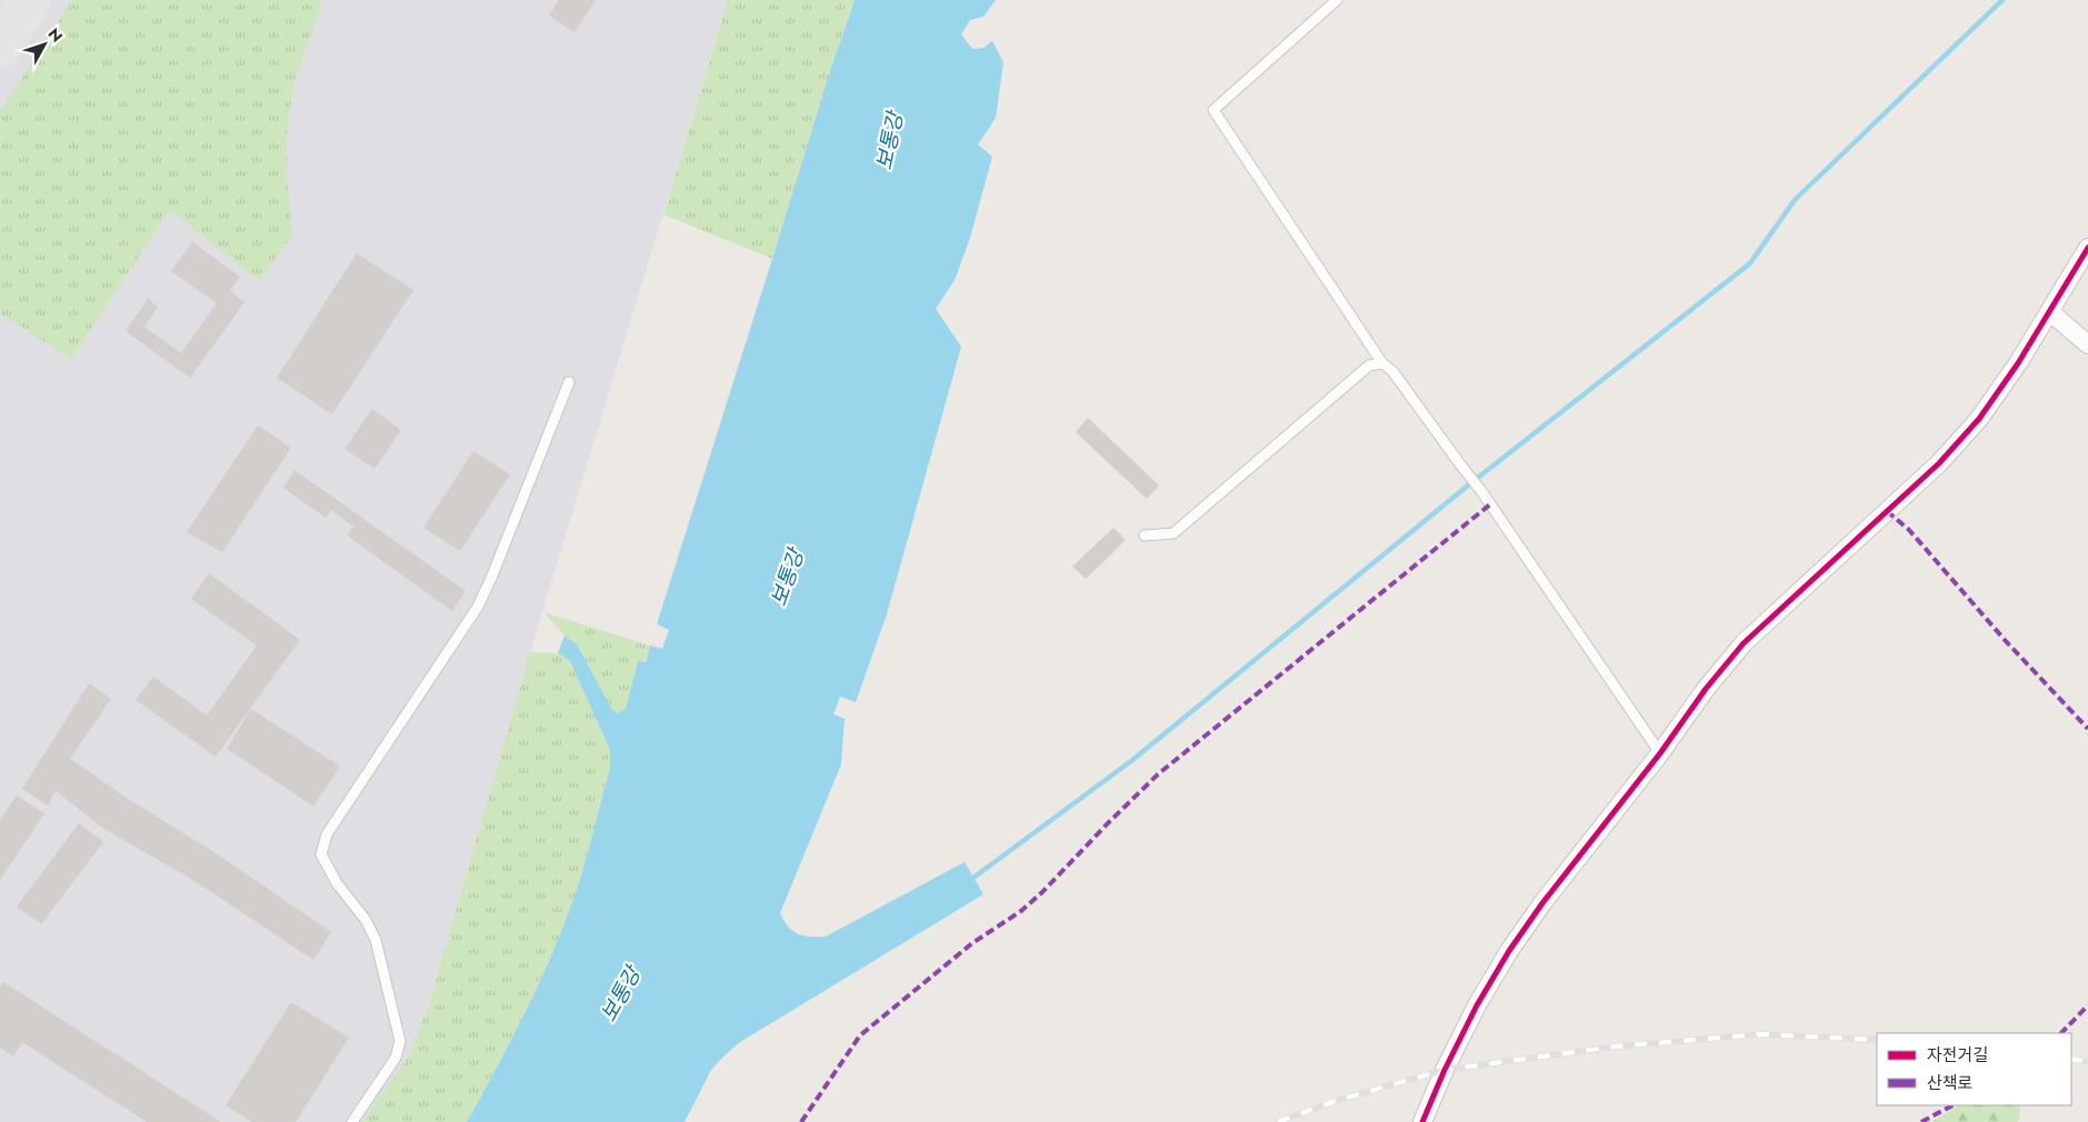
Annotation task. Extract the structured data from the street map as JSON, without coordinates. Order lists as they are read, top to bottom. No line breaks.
{"water":["보통강"],"legend":["자전거길","산책로"],"north":"top right"}
